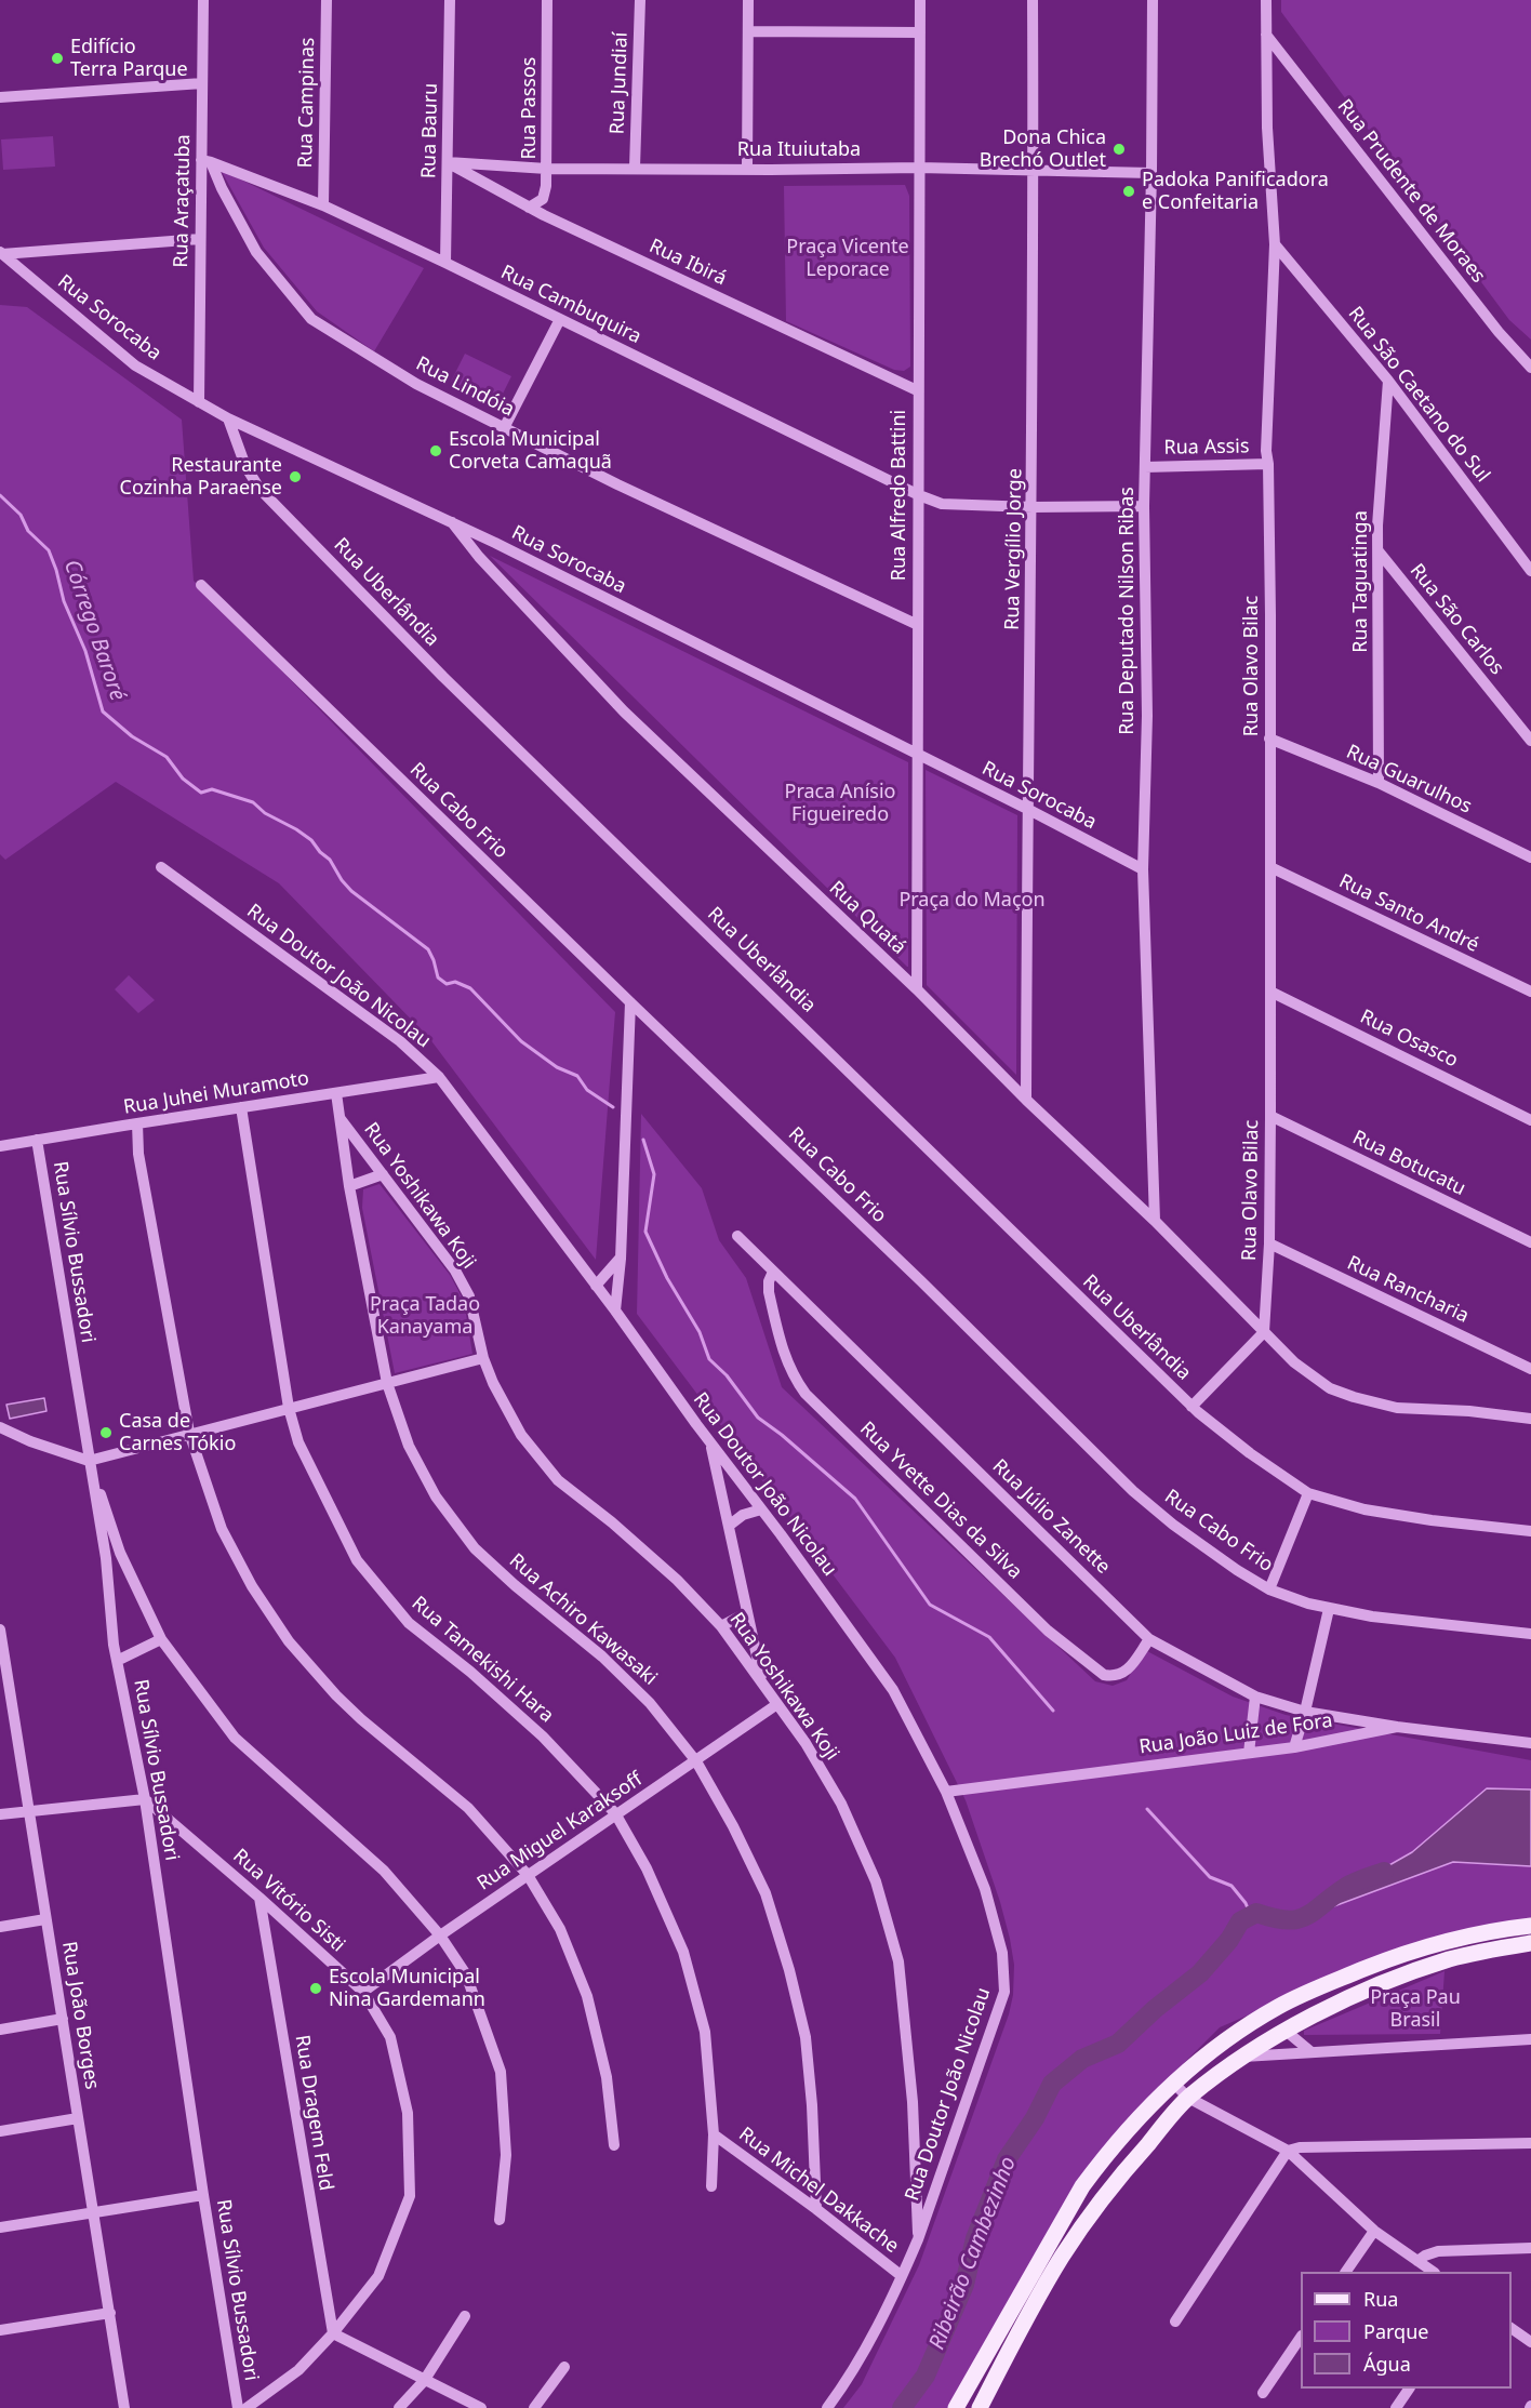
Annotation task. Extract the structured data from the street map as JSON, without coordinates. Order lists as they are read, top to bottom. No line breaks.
{"streets":{"street":["Rua Jundiaí","Rua Campinas","Rua Passos","Rua Bauru","Rua Ituiutaba","Rua Prudente de Moraes","Rua Araçatuba","Rua Ibirá","Rua Cambuquira","Rua Sorocaba","Rua Lindóia","Rua São Caetano do Sul","Rua Assis","Rua Alfredo Battini","Rua Vergílio Jorge","Rua Taguatinga","Rua Uberlândia","Rua Deputado Nilson Ribas","Rua São Carlos","Rua Olavo Bilac","Rua Guarulhos","Rua Cabo Frio","Rua Santo André","Rua Quatá","Rua Doutor João Nicolau","Rua Osasco","Rua Juhei Muramoto","Rua Botucatu","Rua Yoshikawa Koji","Rua Sílvio Bussadori","Rua Rancharia","Rua Yvette Dias da Silva","Rua Júlio Zanette","Rua Achiro Kawasaki","Rua Tamekishi Hara","Rua João Luiz de Fora","Rua Miguel Karaksoff","Rua Vitório Sisti","Rua João Borges","Rua Dragem Feld","Rua Michel Dakkache"]},"crossings":[["Rua Jundiaí","Rua Ituiutaba"],["Rua Campinas","Rua Cambuquira"],["Rua Passos","Rua Ituiutaba"],["Rua Passos","Rua Ibirá"],["Rua Bauru","Rua Ituiutaba"],["Rua Bauru","Rua Ibirá"],["Rua Bauru","Rua Cambuquira"],["Rua Ituiutaba","Rua Ibirá"],["Rua Ituiutaba","Rua Alfredo Battini"],["Rua Ituiutaba","Rua Vergílio Jorge"],["Rua Ituiutaba","Rua Deputado Nilson Ribas"],["Rua Prudente de Moraes","Rua Olavo Bilac"],["Rua Araçatuba","Rua Cambuquira"],["Rua Araçatuba","Rua Sorocaba"],["Rua Araçatuba","Rua Lindóia"],["Rua Ibirá","Rua Alfredo Battini"],["Rua Cambuquira","Rua Lindóia"],["Rua Cambuquira","Rua Alfredo Battini"],["Rua Cambuquira","Rua Vergílio Jorge"],["Rua Cambuquira","Rua Deputado Nilson Ribas"],["Rua Sorocaba","Rua Alfredo Battini"],["Rua Sorocaba","Rua Vergílio Jorge"],["Rua Sorocaba","Rua Uberlândia"],["Rua Sorocaba","Rua Deputado Nilson Ribas"],["Rua Sorocaba","Rua Quatá"],["Rua Lindóia","Rua Alfredo Battini"],["Rua São Caetano do Sul","Rua Taguatinga"],["Rua São Caetano do Sul","Rua Olavo Bilac"],["Rua Assis","Rua Deputado Nilson Ribas"],["Rua Assis","Rua Olavo Bilac"],["Rua Alfredo Battini","Rua Quatá"],["Rua Vergílio Jorge","Rua Quatá"],["Rua Taguatinga","Rua São Carlos"],["Rua Taguatinga","Rua Guarulhos"],["Rua Deputado Nilson Ribas","Rua Quatá"],["Rua Olavo Bilac","Rua Guarulhos"],["Rua Olavo Bilac","Rua Santo André"],["Rua Olavo Bilac","Rua Quatá"],["Rua Olavo Bilac","Rua Osasco"],["Rua Olavo Bilac","Rua Botucatu"],["Rua Olavo Bilac","Rua Rancharia"],["Rua Doutor João Nicolau","Rua Juhei Muramoto"],["Rua Doutor João Nicolau","Rua Yoshikawa Koji"],["Rua Doutor João Nicolau","Rua João Luiz de Fora"],["Rua Doutor João Nicolau","Rua Michel Dakkache"],["Rua Juhei Muramoto","Rua Sílvio Bussadori"],["Rua Juhei Muramoto","Rua Achiro Kawasaki"],["Rua Juhei Muramoto","Rua Tamekishi Hara"],["Rua Yoshikawa Koji","Rua Achiro Kawasaki"],["Rua Yoshikawa Koji","Rua Miguel Karaksoff"],["Rua Sílvio Bussadori","Rua Vitório Sisti"],["Rua Yvette Dias da Silva","Rua Júlio Zanette"],["Rua Júlio Zanette","Rua João Luiz de Fora"],["Rua Achiro Kawasaki","Rua Miguel Karaksoff"],["Rua Achiro Kawasaki","Rua Michel Dakkache"],["Rua Tamekishi Hara","Rua Miguel Karaksoff"],["Rua Tamekishi Hara","Rua Michel Dakkache"],["Rua Miguel Karaksoff","Rua Vitório Sisti"],["Rua Vitório Sisti","Rua Dragem Feld"]],"water":["Córrego Baroré","Ribeirão Cambezinho"],"parks":["Praça Vicente Leporace","Praca Anísio Figueiredo","Praça do Maçon","Praça Tadao Kanayama","Praça Pau Brasil"],"places":["Edifício Terra Parque","Dona Chica Brechó Outlet","Padoka Panificadora e Confeitaria","Escola Municipal Corveta Camaquã","Restaurante Cozinha Paraense","Casa de Carnes Tókio","Escola Municipal Nina Gardemann"],"legend":["Rua","Parque","Água"]}
